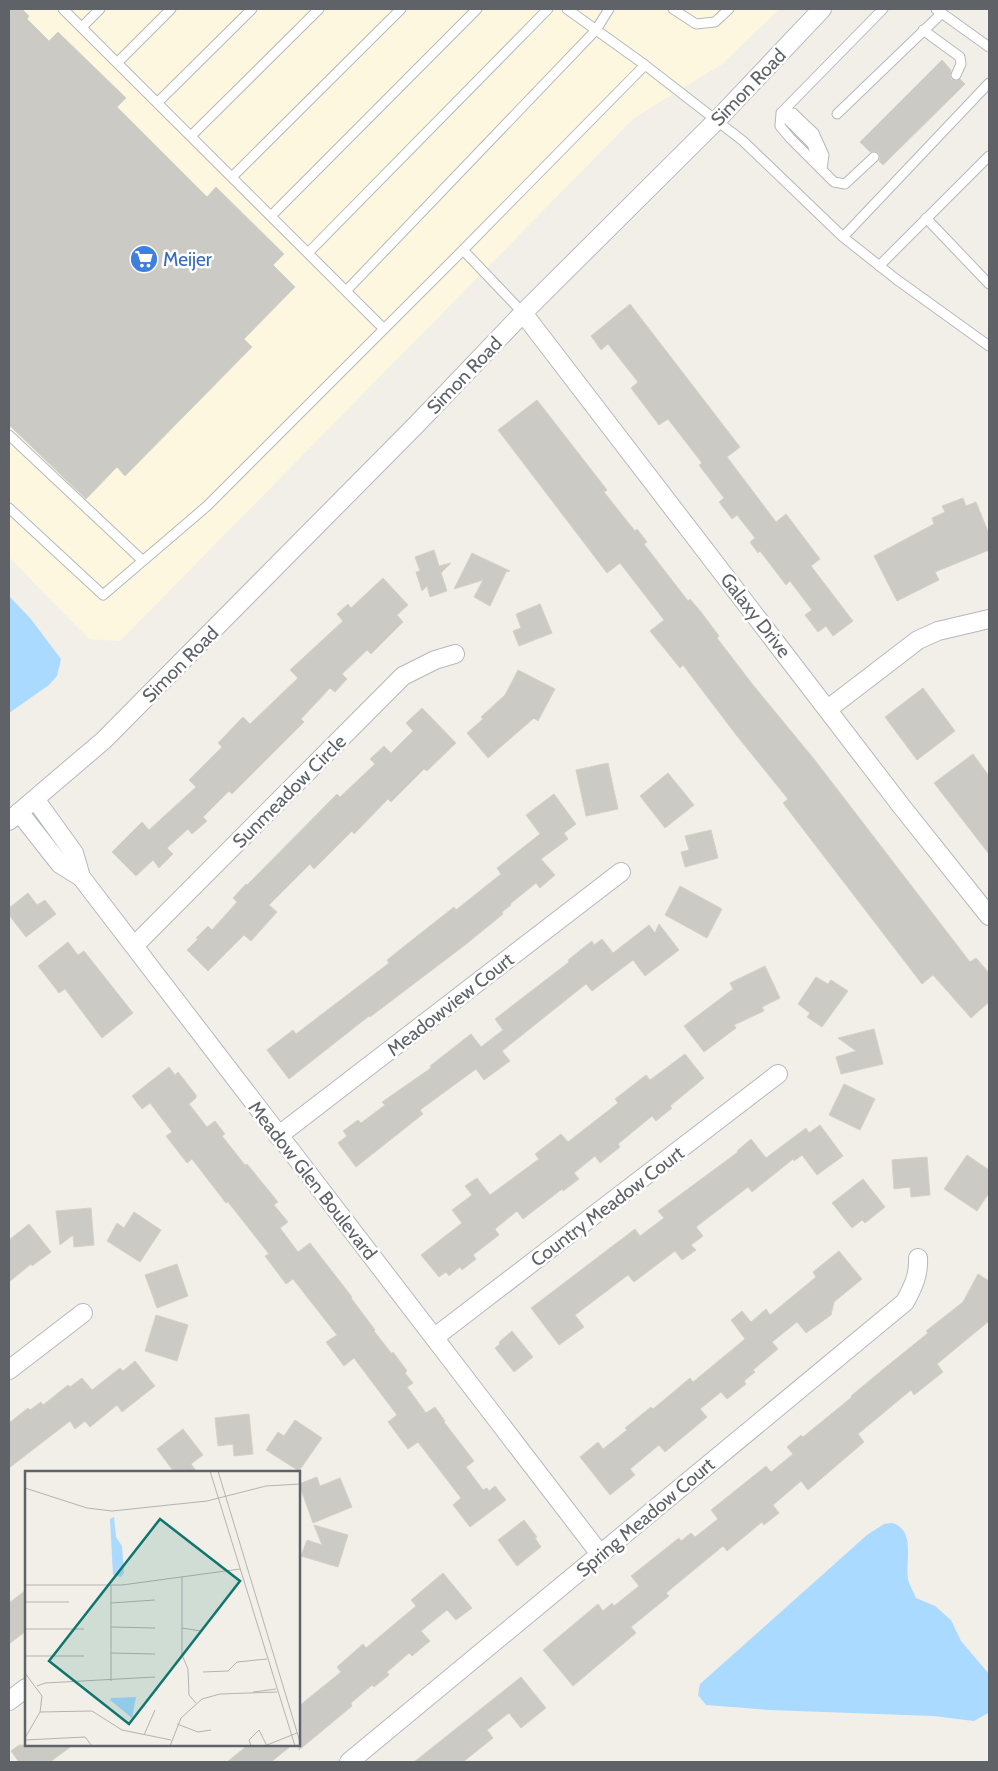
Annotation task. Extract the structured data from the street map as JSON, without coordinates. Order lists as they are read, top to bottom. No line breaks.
{"streets":{"street":["Simon Road","Galaxy Drive","Sunmeadow Circle","Meadowview Court","Meadow Glen Boulevard","Country Meadow Court","Spring Meadow Court"]},"crossings":[["Simon Road","Galaxy Drive"],["Simon Road","Meadow Glen Boulevard"],["Sunmeadow Circle","Meadow Glen Boulevard"],["Meadowview Court","Meadow Glen Boulevard"],["Meadow Glen Boulevard","Country Meadow Court"],["Meadow Glen Boulevard","Spring Meadow Court"]],"places":{"supermarket":["Meijer"]}}
